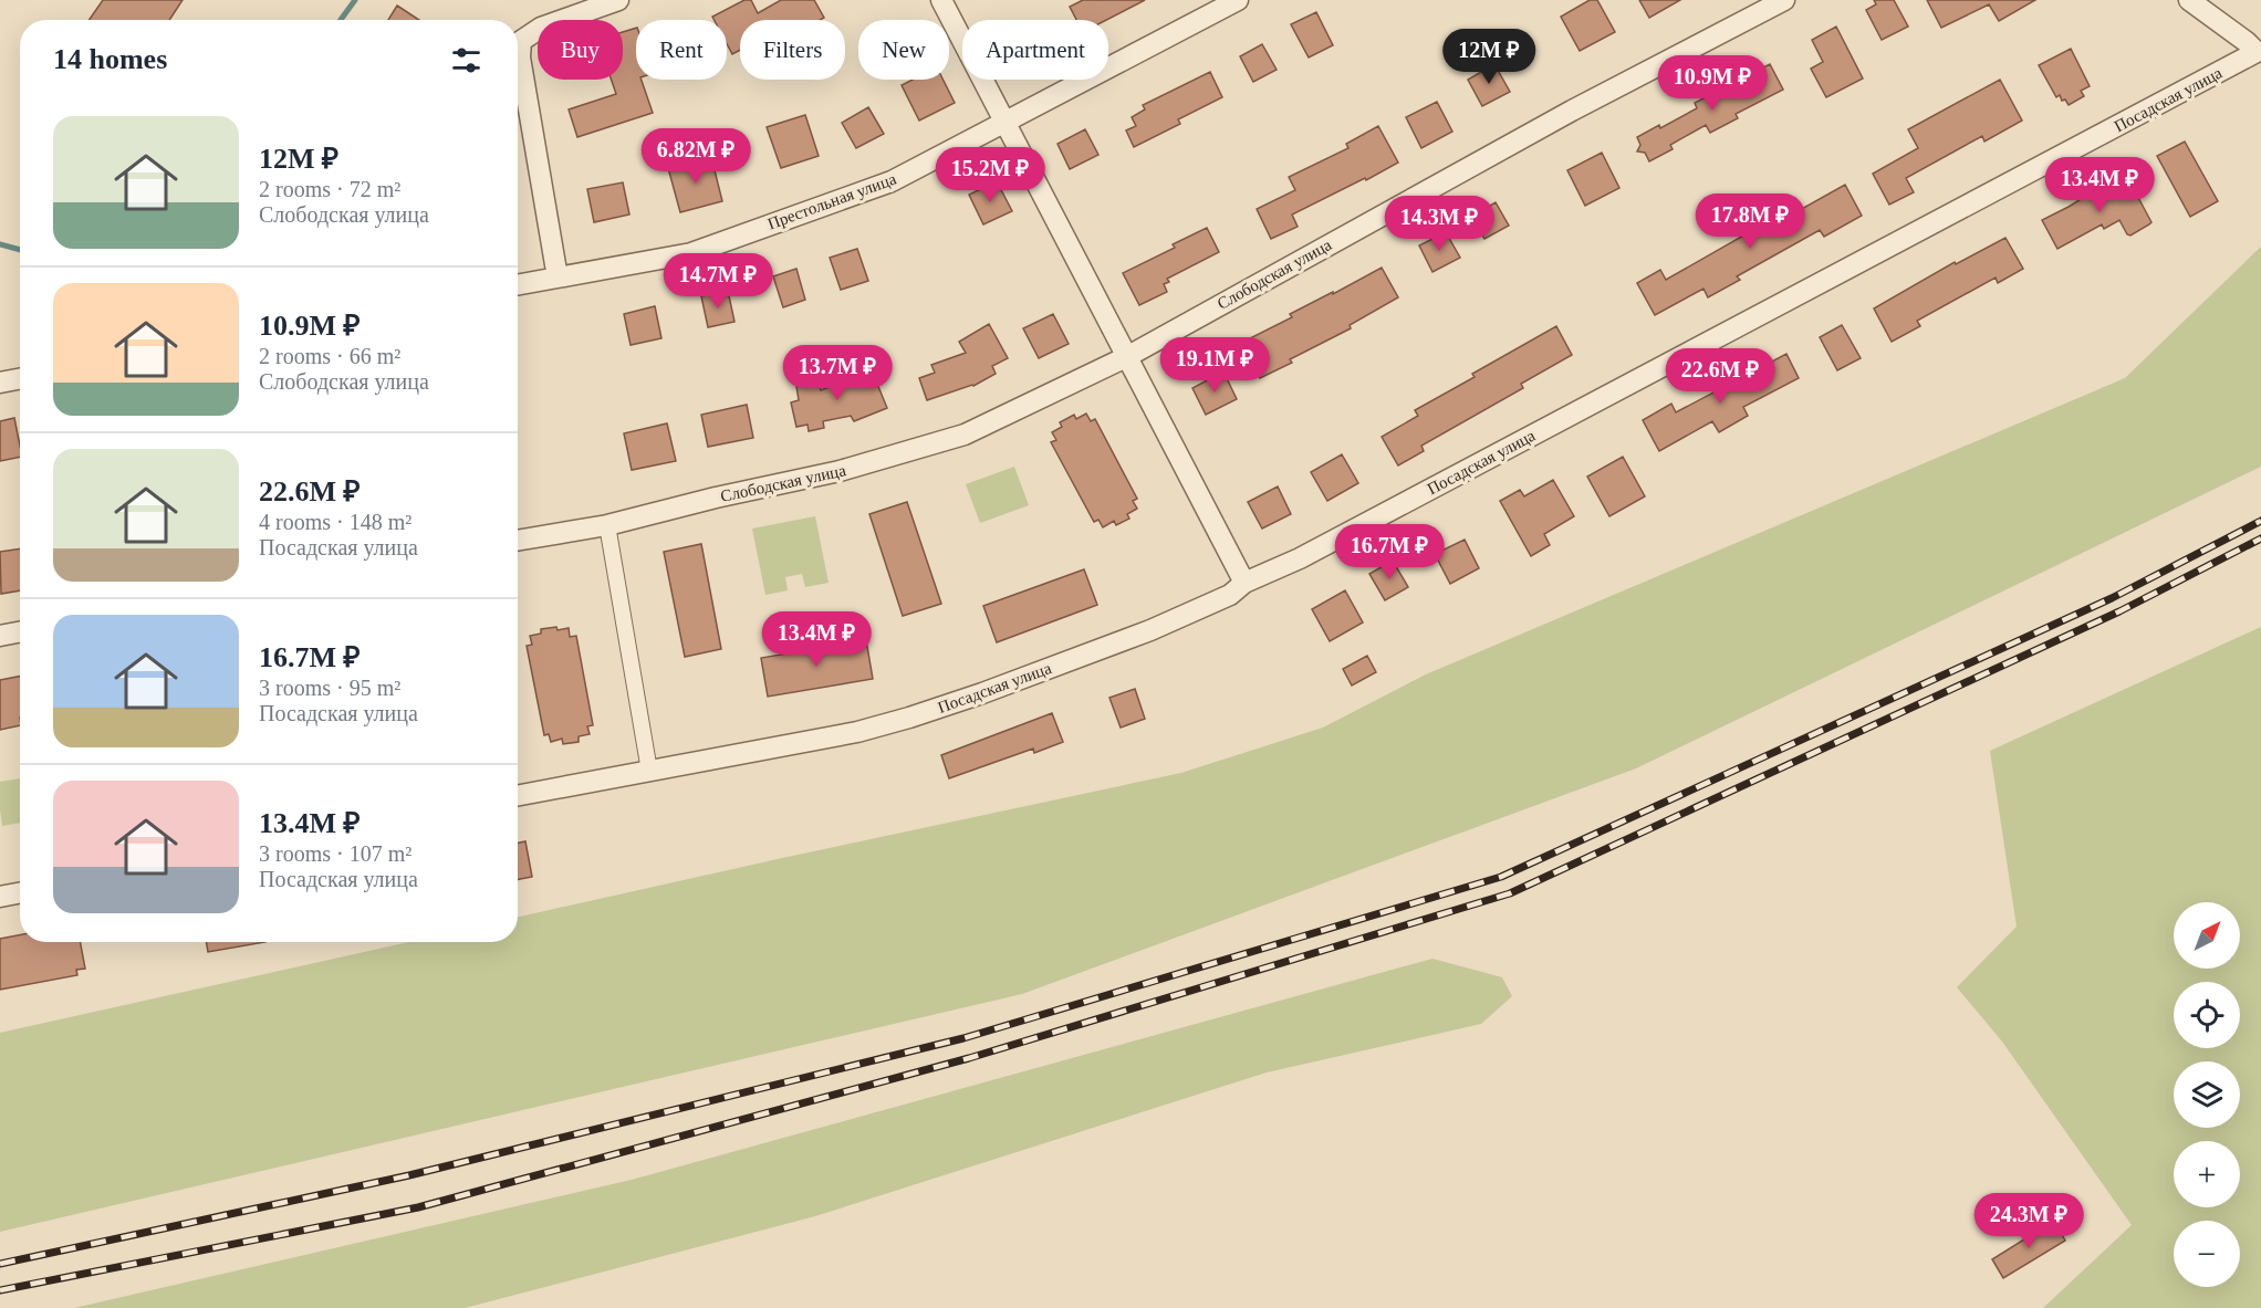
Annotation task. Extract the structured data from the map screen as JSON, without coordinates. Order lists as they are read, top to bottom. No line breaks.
{"streets":{"street":["Посадская улица","Престольная улица","Слободская улица"]},"north":"top right","page":{"chip":["Buy","Rent","Filters","New","Apartment"],"heading":"14 homes","price":["12M ₽","10.9M ₽","6.82M ₽","15.2M ₽","13.4M ₽","17.8M ₽","14.3M ₽","14.7M ₽","19.1M ₽","13.7M ₽","22.6M ₽","16.7M ₽","13.4M ₽","24.3M ₽"],"list":[{"name":"12M ₽","note":"2 rooms · 72 m² · Слободская улица"},{"name":"10.9M ₽","note":"2 rooms · 66 m² · Слободская улица"},{"name":"22.6M ₽","note":"4 rooms · 148 m² · Посадская улица"},{"name":"16.7M ₽","note":"3 rooms · 95 m² · Посадская улица"},{"name":"13.4M ₽","note":"3 rooms · 107 m² · Посадская улица"}],"map_buttons":["+","−"]}}
